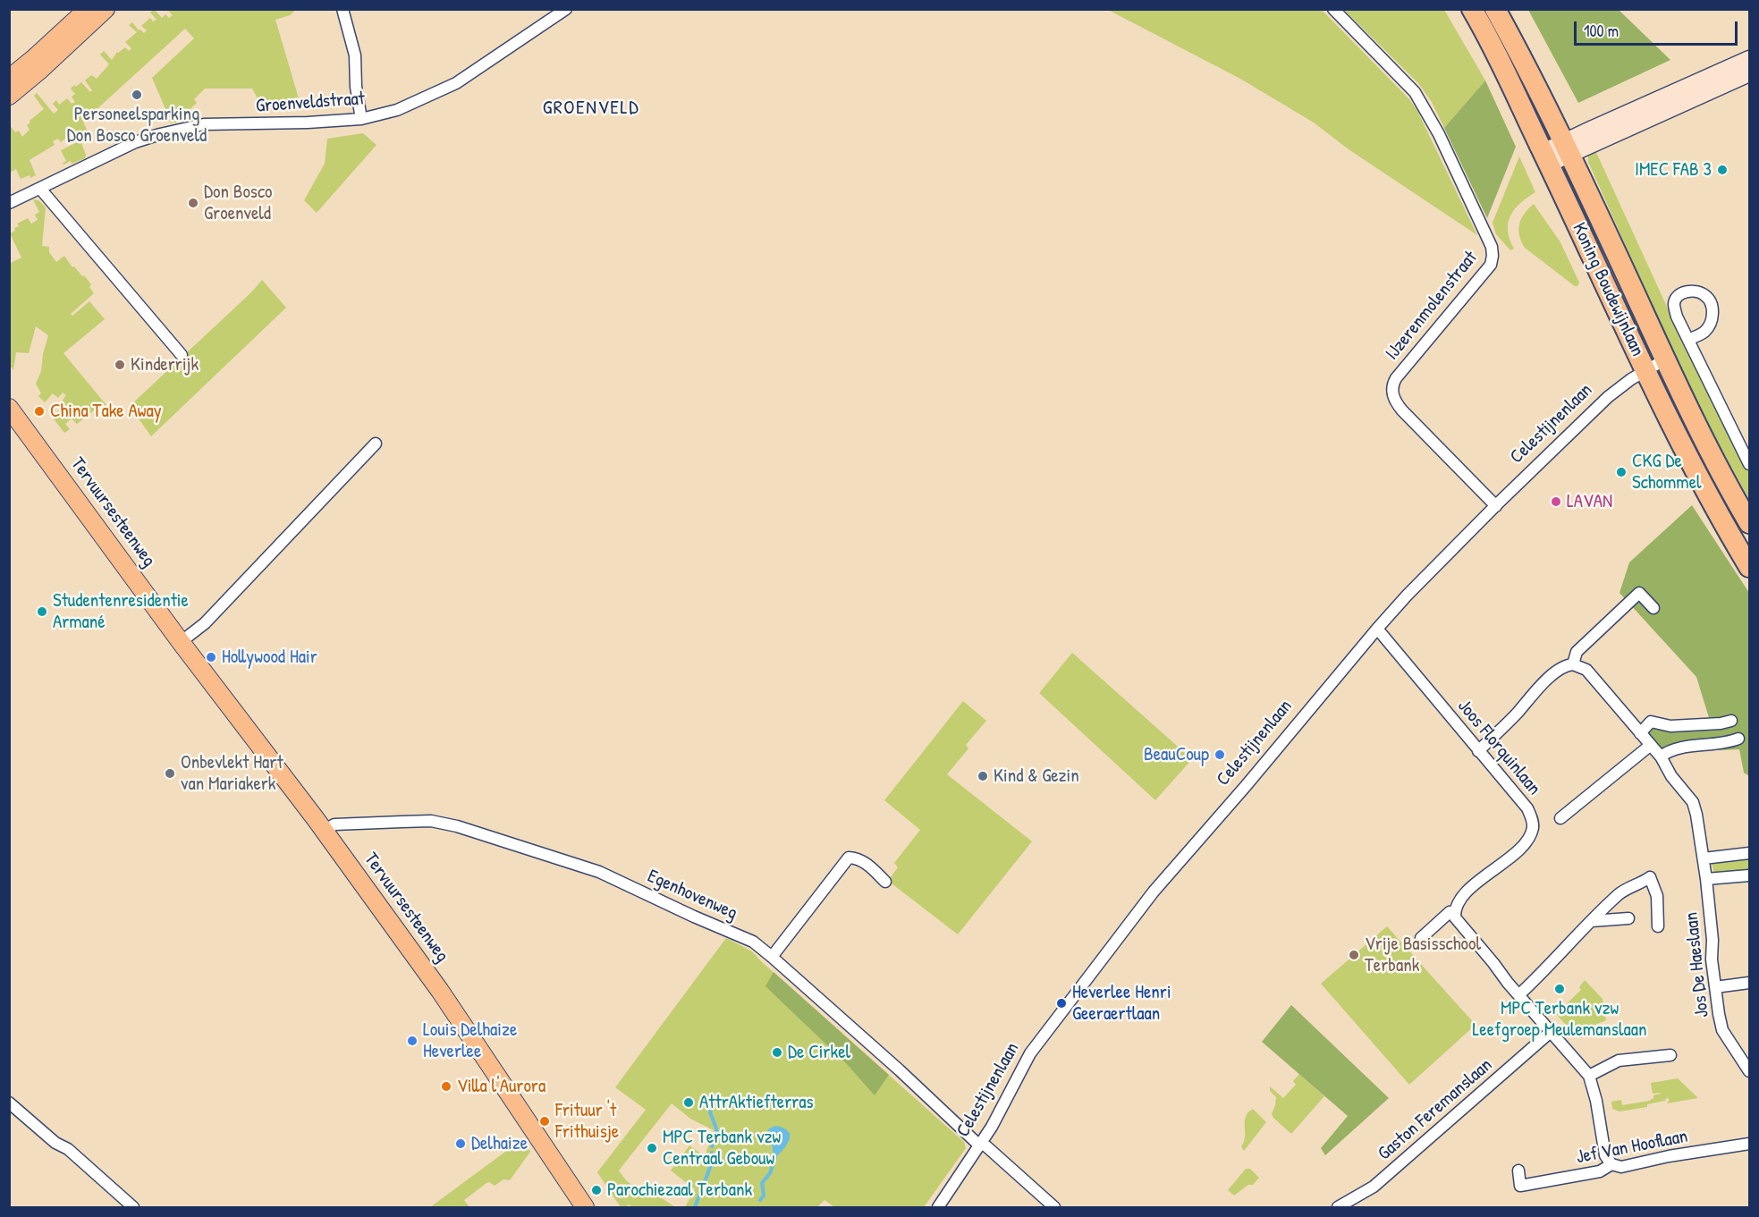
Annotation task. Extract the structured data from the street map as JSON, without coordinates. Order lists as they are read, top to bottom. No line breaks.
{"streets":{"highway":["Koning Boudewijnlaan"],"main road":["Tervuursesteenweg"],"street":["Groenveldstraat","IJzerenmolenstraat","Celestijnenlaan","Joos Florquinlaan","Egenhovenweg","Jos De Haeslaan","Gaston Feremanslaan","Jef Van Hooflaan"]},"crossings":[["Koning Boudewijnlaan","Celestijnenlaan"],["IJzerenmolenstraat","Celestijnenlaan"],["Celestijnenlaan","Joos Florquinlaan"],["Celestijnenlaan","Egenhovenweg"],["Tervuursesteenweg","Egenhovenweg"]],"districts":["GROENVELD"],"places":["Personeelsparking Don Bosco Groenveld","IMEC FAB 3","Don Bosco Groenveld","Kinderrijk","China Take Away","CKG De Schommel","LAVAN","Studentenresidentie Armané","Hollywood Hair","BeauCoup","Onbevlekt Hart van Mariakerk","Kind & Gezin","Vrije Basisschool Terbank","MPC Terbank vzw Leefgroep Meulemanslaan","Heverlee Henri Geeraertlaan","Louis Delhaize Heverlee","De Cirkel","Villa l'Aurora","AttrAktiefterras","Frituur 't Frithuisje","Delhaize","MPC Terbank vzw Centraal Gebouw","Parochiezaal Terbank"],"scale_bar":"100 m"}
